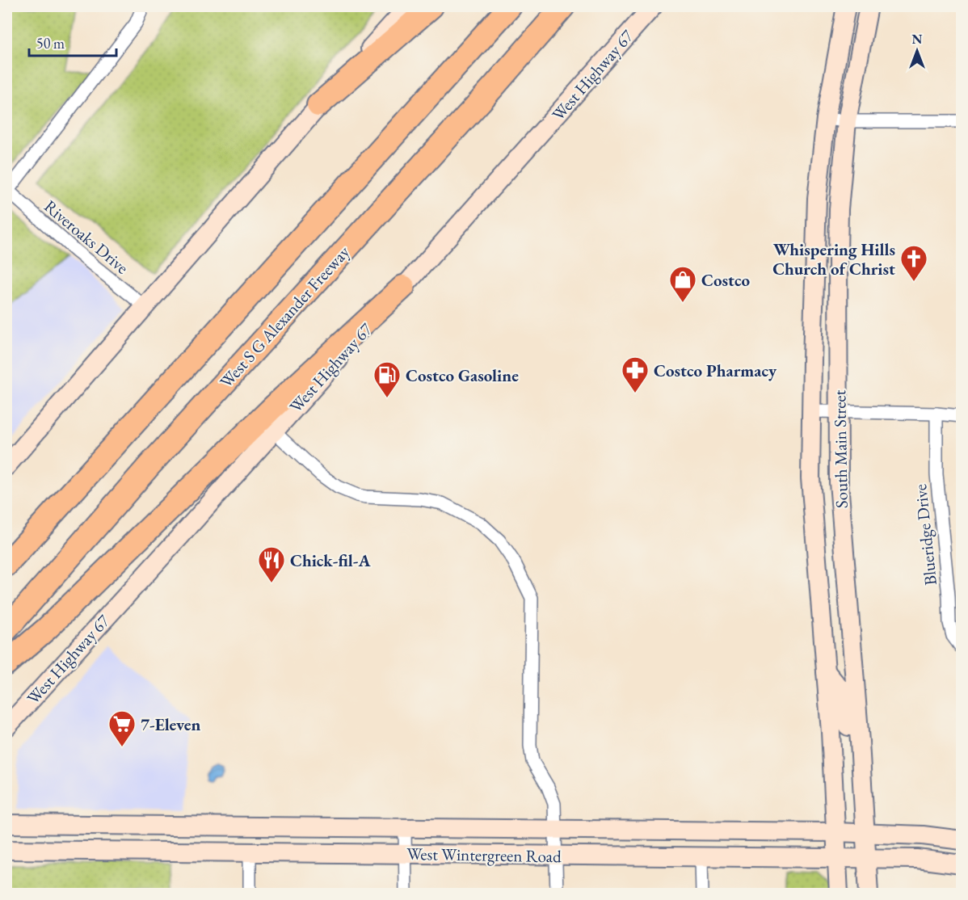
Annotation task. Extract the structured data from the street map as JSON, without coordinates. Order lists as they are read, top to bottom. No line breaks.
{"streets":{"highway":["West S G Alexander Freeway"],"main road":["West Highway 67","South Main Street","West Wintergreen Road"],"street":["Riveroaks Drive","Blueridge Drive"]},"crossings":[["South Main Street","West Wintergreen Road"]],"places":{"church":["Whispering Hills Church of Christ"],"shop":["Costco"],"pharmacy":["Costco Pharmacy"],"fuel station":["Costco Gasoline"],"restaurant":["Chick-fil-A"],"supermarket":["7-Eleven"]},"scale_bar":"50 m","north":"top"}
